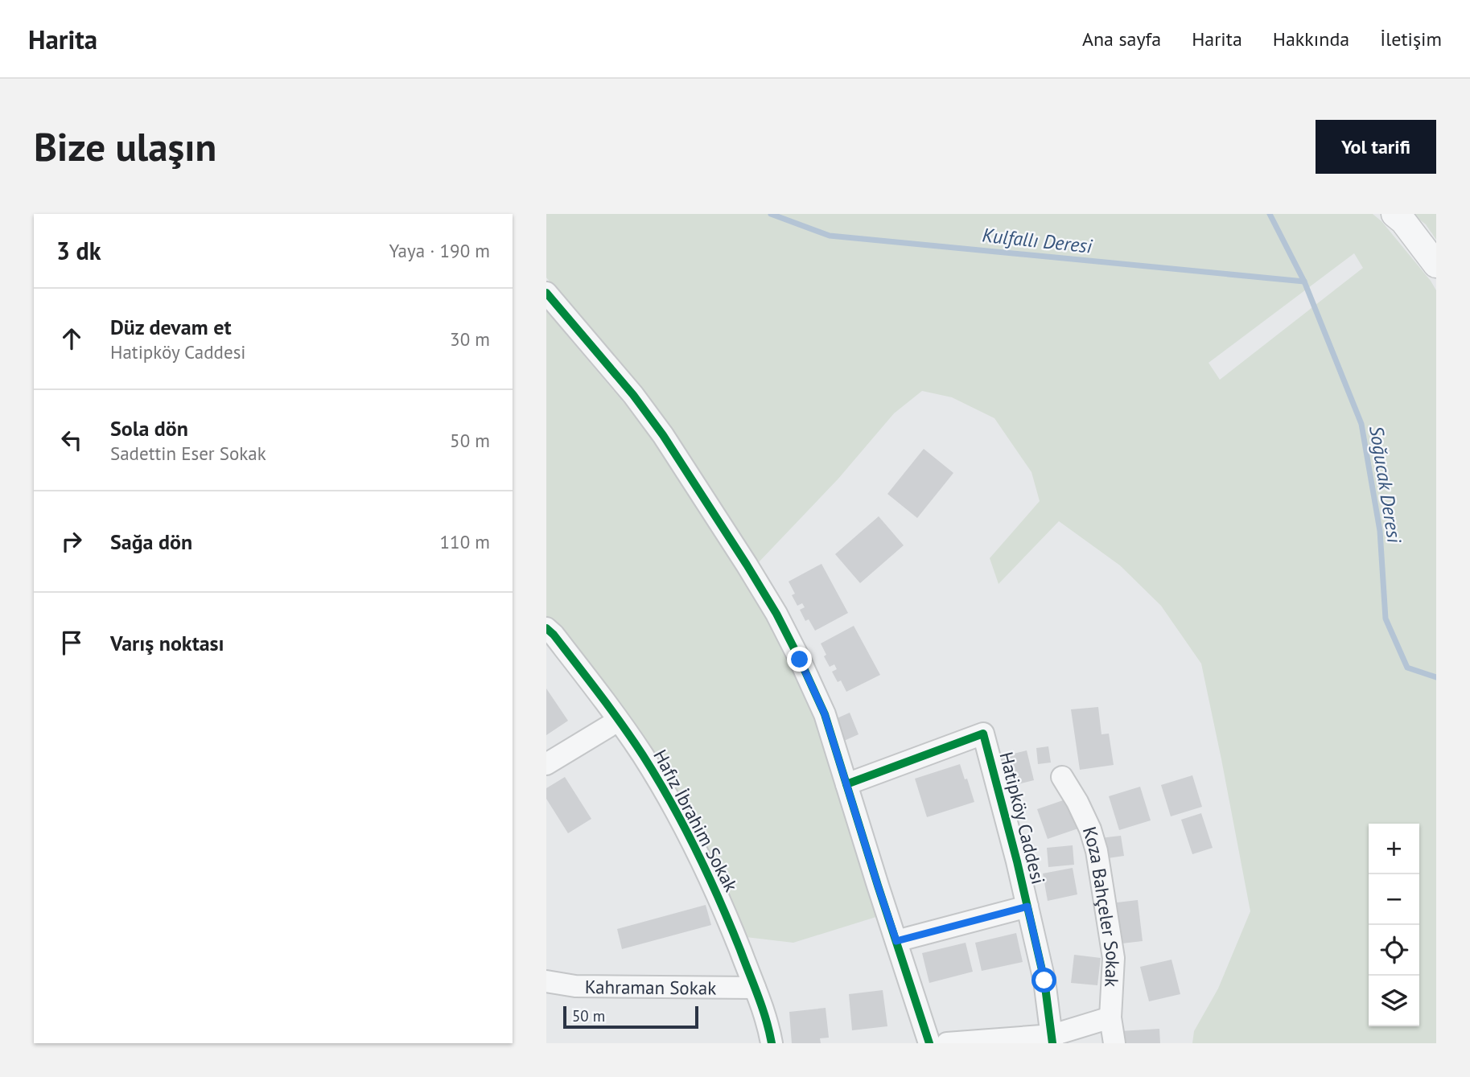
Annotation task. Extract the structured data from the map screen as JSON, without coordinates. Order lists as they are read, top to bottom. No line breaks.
{"streets":{"street":["Hatipköy Caddesi","Hafız İbrahim Sokak","Koza Bahçeler Sokak","Kahraman Sokak"]},"crossings":[["Hafız İbrahim Sokak","Kahraman Sokak"]],"water":["Kulfallı Deresi","Soğucak Deresi"],"scale_bar":"50 m","page":{"header":"Harita","nav":["Ana sayfa","Harita","Hakkında","İletişim"],"buttons":"Yol tarifi","title":"Bize ulaşın","heading":["3 dk","Yaya · 190 m"],"list":[["Düz devam et","Hatipköy Caddesi","30 m"],["Sola dön","Sadettin Eser Sokak","50 m"],["Sağa dön","110 m"],"Varış noktası"],"map_buttons":["+","−"],"scale":"50 m"}}
